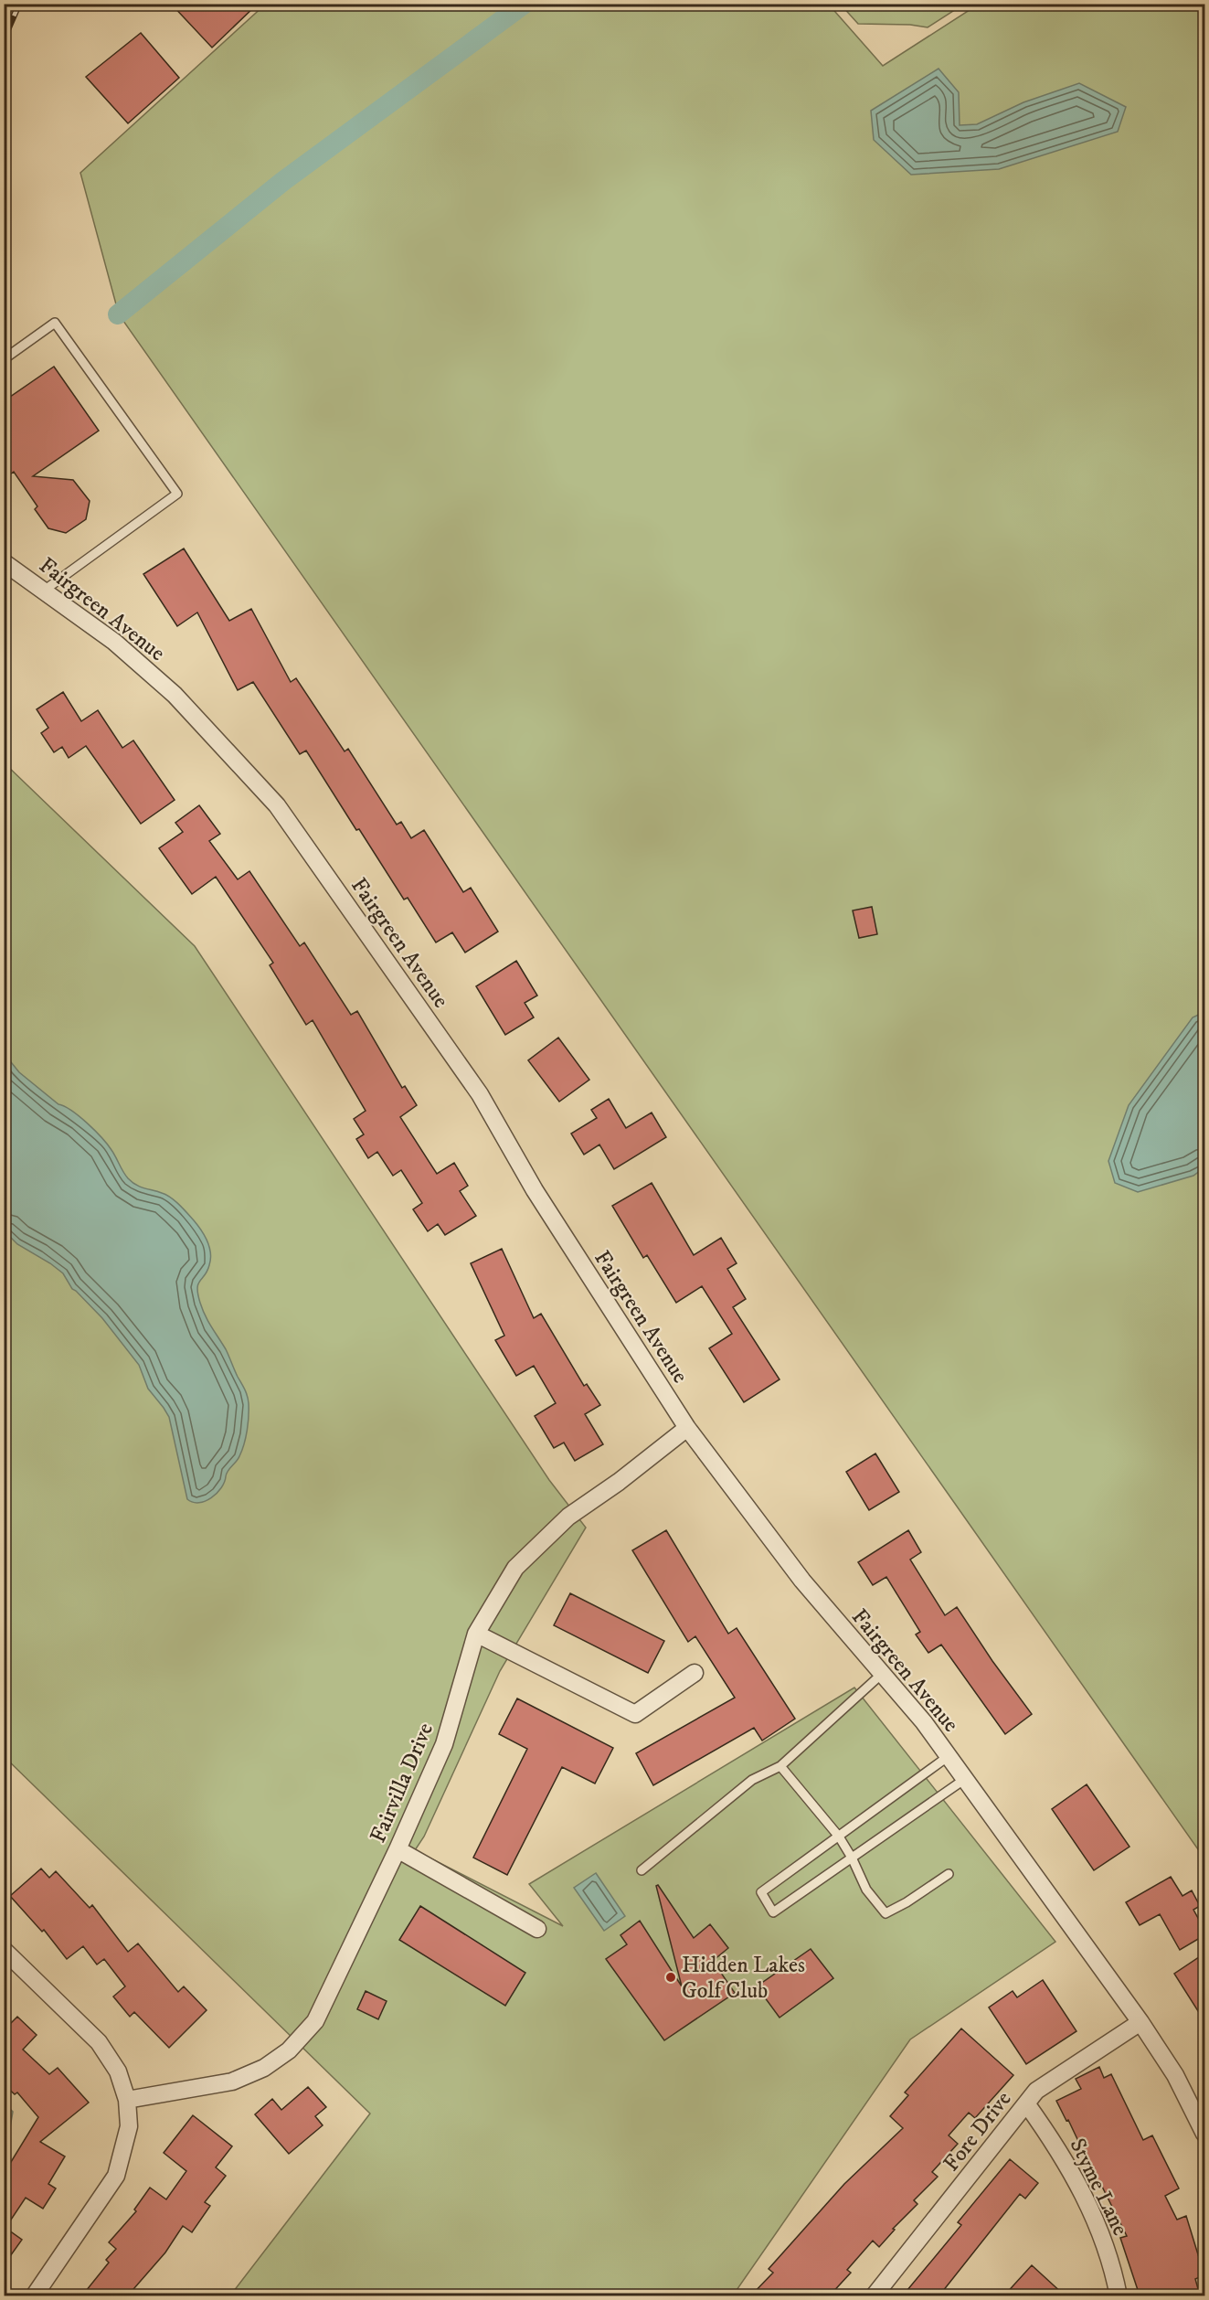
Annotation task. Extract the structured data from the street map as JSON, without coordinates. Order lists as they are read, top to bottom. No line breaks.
{"streets":{"street":["Fairgreen Avenue","Fairvilla Drive","Fore Drive","Styme Lane"]},"crossings":[["Fairgreen Avenue","Fairvilla Drive"],["Fairgreen Avenue","Fore Drive"],["Fore Drive","Styme Lane"]],"places":["Hidden Lakes Golf Club"]}
